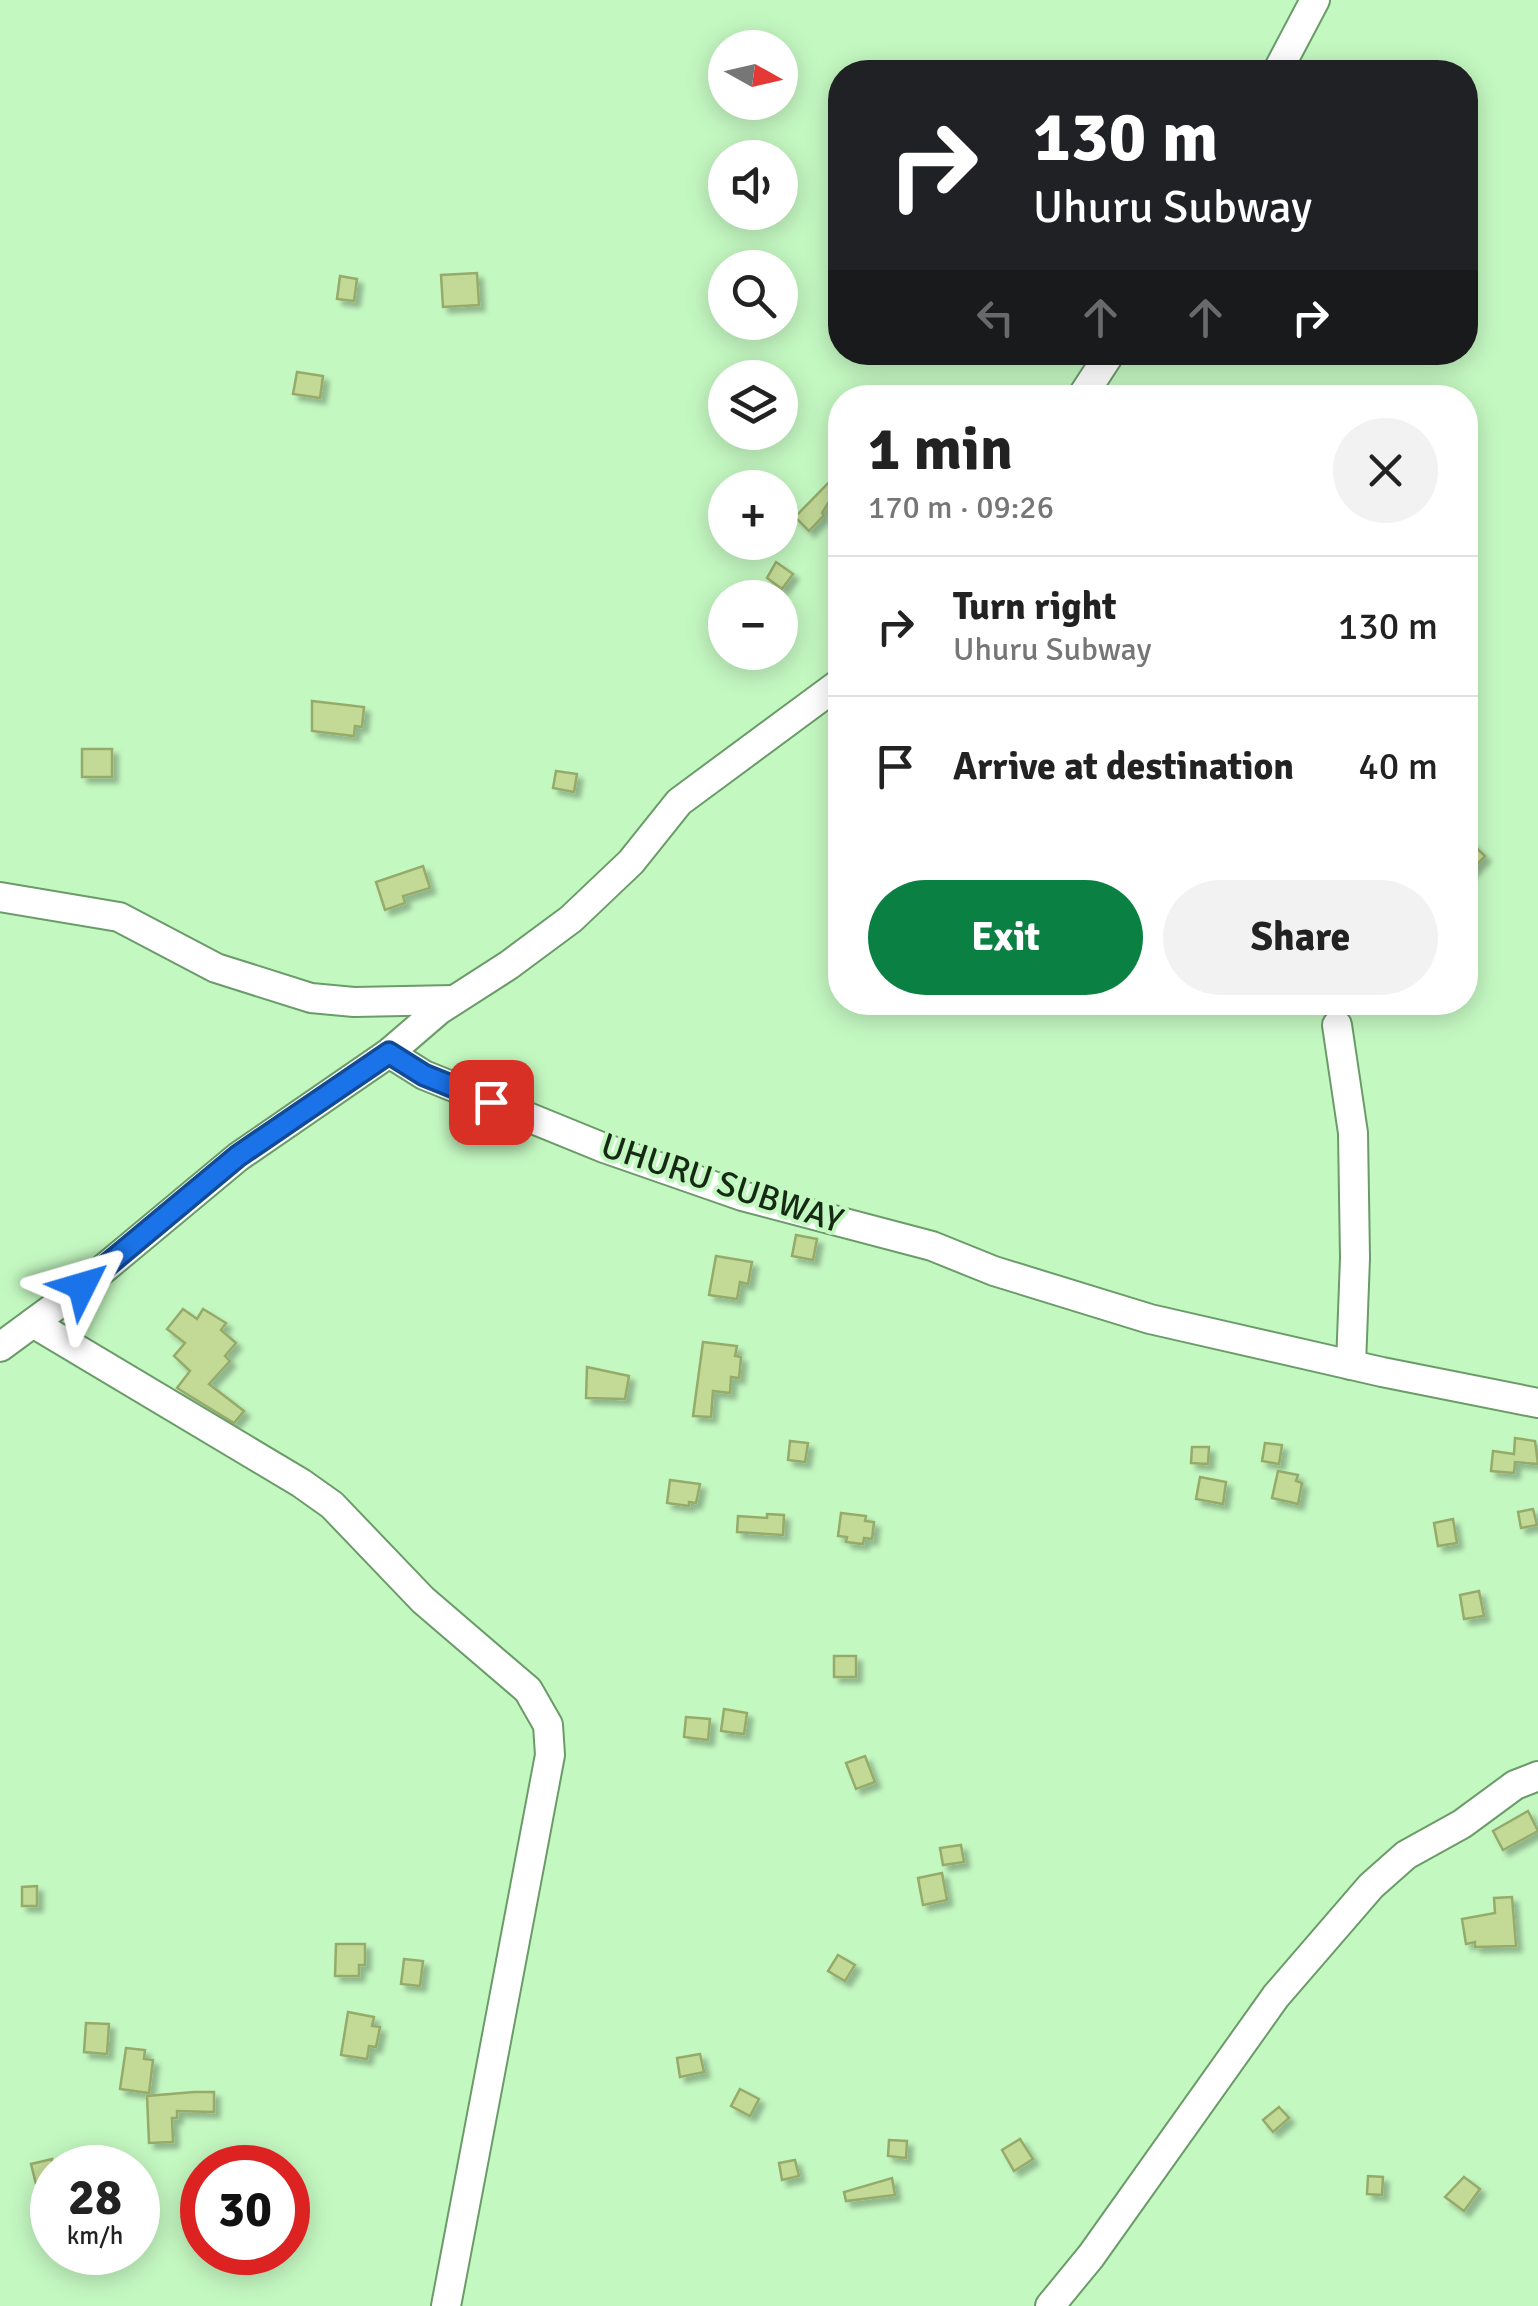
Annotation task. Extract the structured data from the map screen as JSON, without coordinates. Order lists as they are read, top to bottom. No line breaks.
{"streets":{"street":["UHURU SUBWAY"]},"north":"right","page":{"map_buttons":["+","−"],"turn":["130 m","Uhuru Subway"],"heading":["1 min","170 m · 09:26"],"list":[{"name":"Turn right","note":"Uhuru Subway","value":"130 m"},{"name":"Arrive at destination","value":"40 m"}],"buttons":["Exit","Share"],"speed":"28 km/h","limit":"30"}}
